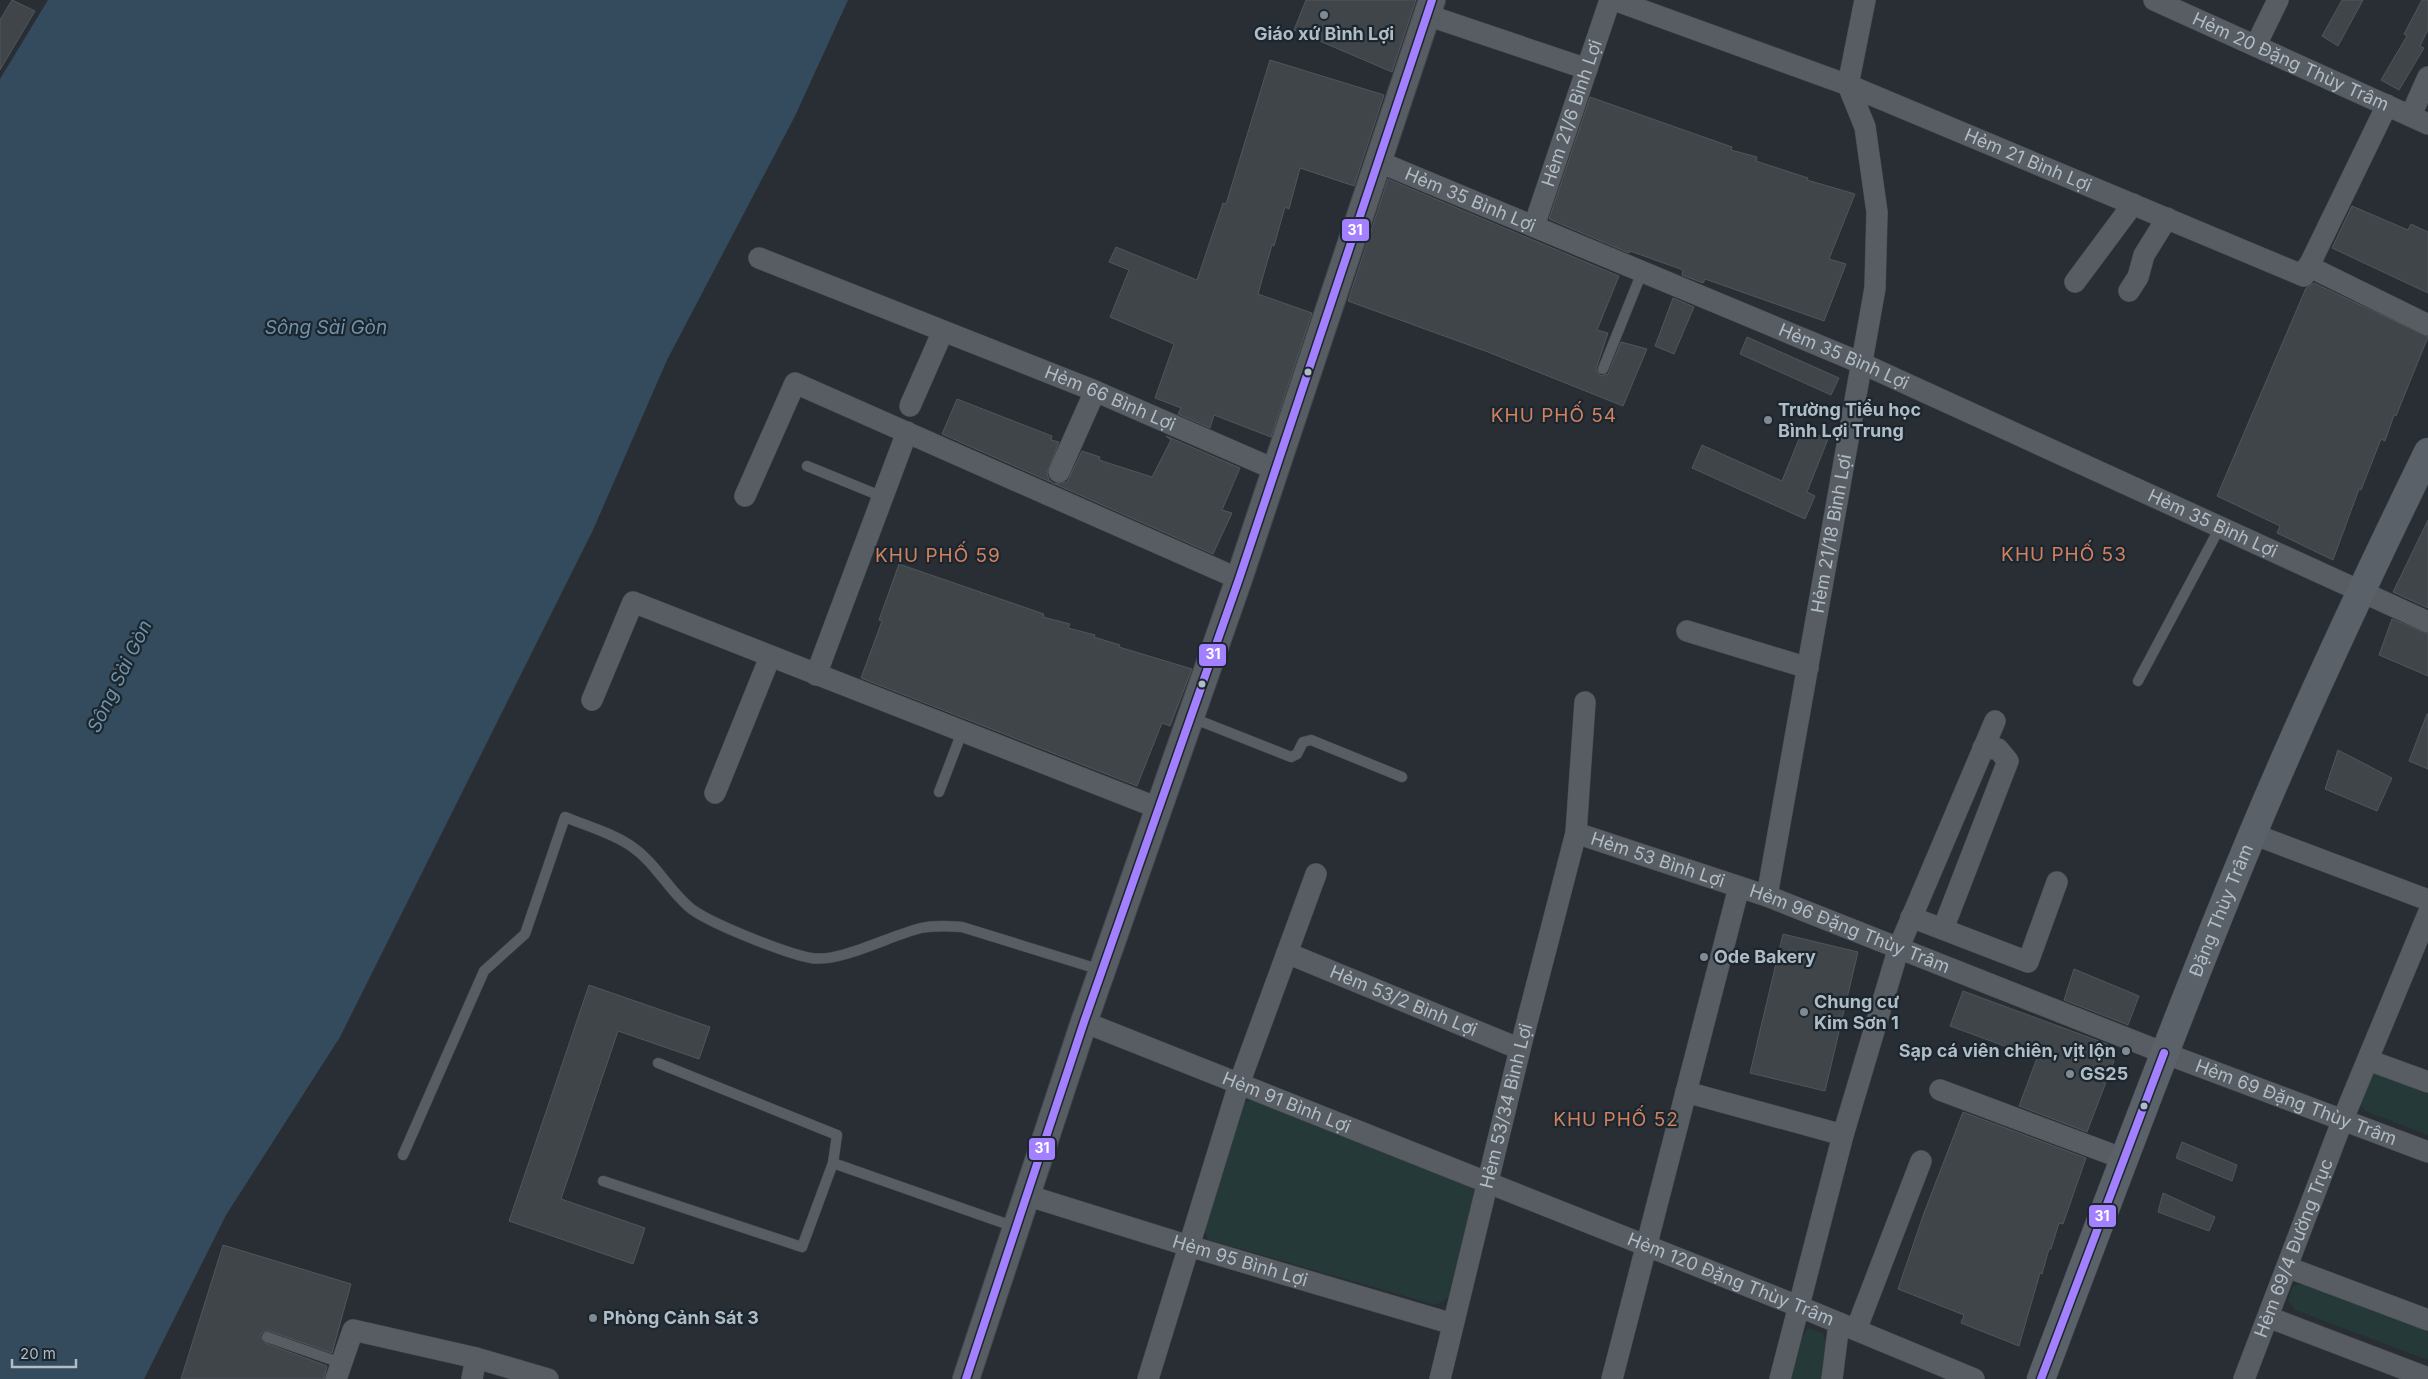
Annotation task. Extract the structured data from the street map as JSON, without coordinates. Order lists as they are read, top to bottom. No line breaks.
{"streets":{"main road":["Đặng Thùy Trâm"],"street":["Hẻm 20 Đặng Thùy Trâm","Hẻm 21/6 Bình Lợi","Hẻm 21 Bình Lợi","Hẻm 35 Bình Lợi","Hẻm 66 Bình Lợi","Hẻm 21/18 Bình Lợi","Hẻm 53 Bình Lợi","Hẻm 96 Đặng Thùy Trâm","Hẻm 53/2 Bình Lợi","Hẻm 69 Đặng Thùy Trâm","Hẻm 91 Bình Lợi","Hẻm 53/34 Bình Lợi","Hẻm 69/4 Đường Trục","Hẻm 95 Bình Lợi","Hẻm 120 Đặng Thùy Trâm"]},"crossings":[["Hẻm 21/6 Bình Lợi","Hẻm 21 Bình Lợi"],["Hẻm 21/6 Bình Lợi","Hẻm 35 Bình Lợi"],["Hẻm 21 Bình Lợi","Hẻm 21/18 Bình Lợi"],["Hẻm 35 Bình Lợi","Hẻm 21/18 Bình Lợi"],["Hẻm 35 Bình Lợi","Đặng Thùy Trâm"],["Hẻm 21/18 Bình Lợi","Hẻm 96 Đặng Thùy Trâm"],["Hẻm 53 Bình Lợi","Hẻm 96 Đặng Thùy Trâm"],["Hẻm 53 Bình Lợi","Hẻm 53/34 Bình Lợi"],["Đặng Thùy Trâm","Hẻm 96 Đặng Thùy Trâm"],["Đặng Thùy Trâm","Hẻm 69 Đặng Thùy Trâm"],["Hẻm 96 Đặng Thùy Trâm","Hẻm 69 Đặng Thùy Trâm"],["Hẻm 96 Đặng Thùy Trâm","Hẻm 120 Đặng Thùy Trâm"],["Hẻm 53/2 Bình Lợi","Hẻm 53/34 Bình Lợi"],["Hẻm 69 Đặng Thùy Trâm","Hẻm 69/4 Đường Trục"],["Hẻm 91 Bình Lợi","Hẻm 53/34 Bình Lợi"],["Hẻm 91 Bình Lợi","Hẻm 120 Đặng Thùy Trâm"],["Hẻm 53/34 Bình Lợi","Hẻm 95 Bình Lợi"],["Hẻm 53/34 Bình Lợi","Hẻm 120 Đặng Thùy Trâm"]],"districts":["KHU PHỐ 54","KHU PHỐ 53","KHU PHỐ 59","KHU PHỐ 52"],"water":["Sông Sài Gòn"],"places":["Giáo xứ Bình Lợi","Trường Tiểu học Bình Lợi Trung","Ode Bakery","Chung cư Kim Sơn 1","Sạp cá viên chiên, vịt lộn","GS25","Phòng Cảnh Sát 3"],"lines":["transit line 31"],"scale_bar":"20 m"}
